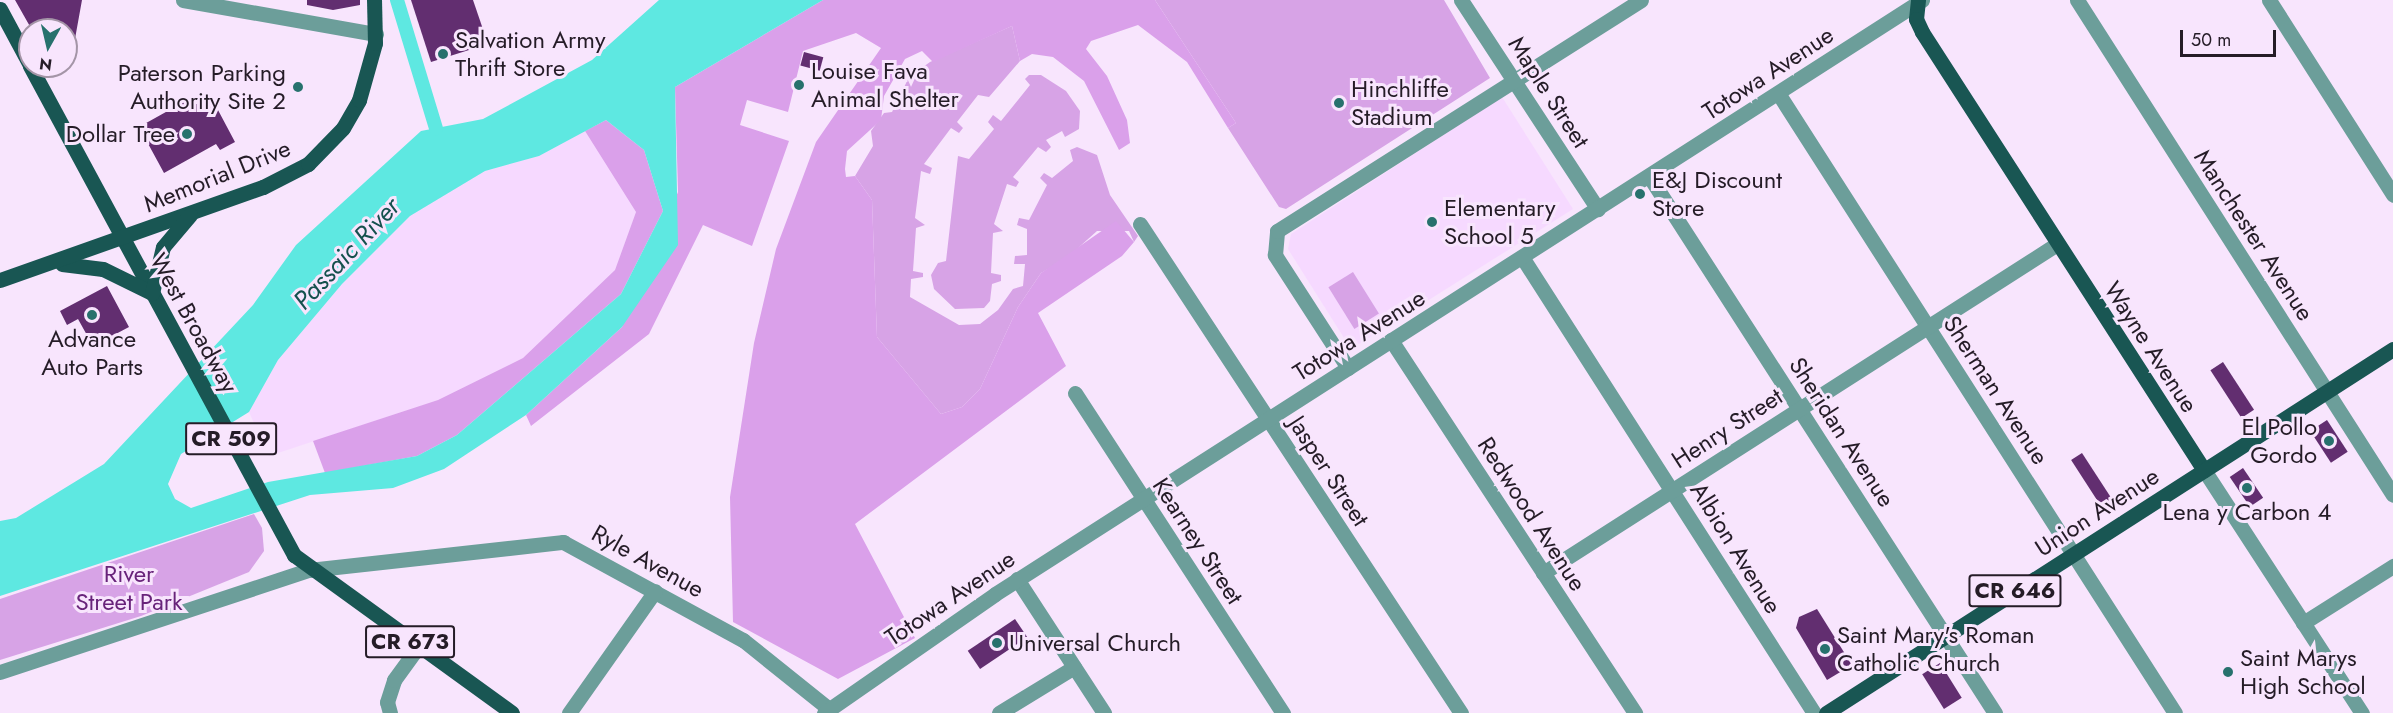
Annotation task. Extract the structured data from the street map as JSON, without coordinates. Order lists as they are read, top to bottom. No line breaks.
{"streets":{"main road":["Memorial Drive","West Broadway","Wayne Avenue","CR 509","Union Avenue","CR 646","CR 673"],"street":["Totowa Avenue","Maple Street","Manchester Avenue","Sherman Avenue","Henry Street","Sheridan Avenue","Jasper Street","Redwood Avenue","Kearney Street","Albion Avenue","Ryle Avenue"]},"crossings":[["Totowa Avenue","Maple Street"],["Totowa Avenue","Wayne Avenue"],["Totowa Avenue","Sherman Avenue"],["Totowa Avenue","Sheridan Avenue"],["Totowa Avenue","Jasper Street"],["Totowa Avenue","Redwood Avenue"],["Totowa Avenue","Kearney Street"],["Totowa Avenue","Albion Avenue"],["Totowa Avenue","Ryle Avenue"],["Memorial Drive","West Broadway"],["Manchester Avenue","Union Avenue"],["West Broadway","Ryle Avenue"],["Wayne Avenue","Henry Street"],["Wayne Avenue","Union Avenue"],["Sherman Avenue","Henry Street"],["Sherman Avenue","Union Avenue"],["Henry Street","Sheridan Avenue"],["Henry Street","Redwood Avenue"],["Henry Street","Albion Avenue"],["Sheridan Avenue","Union Avenue"]],"water":["Passaic River"],"parks":["River Street Park"],"places":["Salvation Army Thrift Store","Louise Fava Animal Shelter","Paterson Parking Authority Site 2","Hinchliffe Stadium","Dollar Tree","E&J Discount Store","Elementary School 5","Advance Auto Parts","El Pollo Gordo","Lena y Carbon 4","Universal Church","Saint Mary's Roman Catholic Church","Saint Marys High School"],"scale_bar":"50 m","north":"bottom"}
